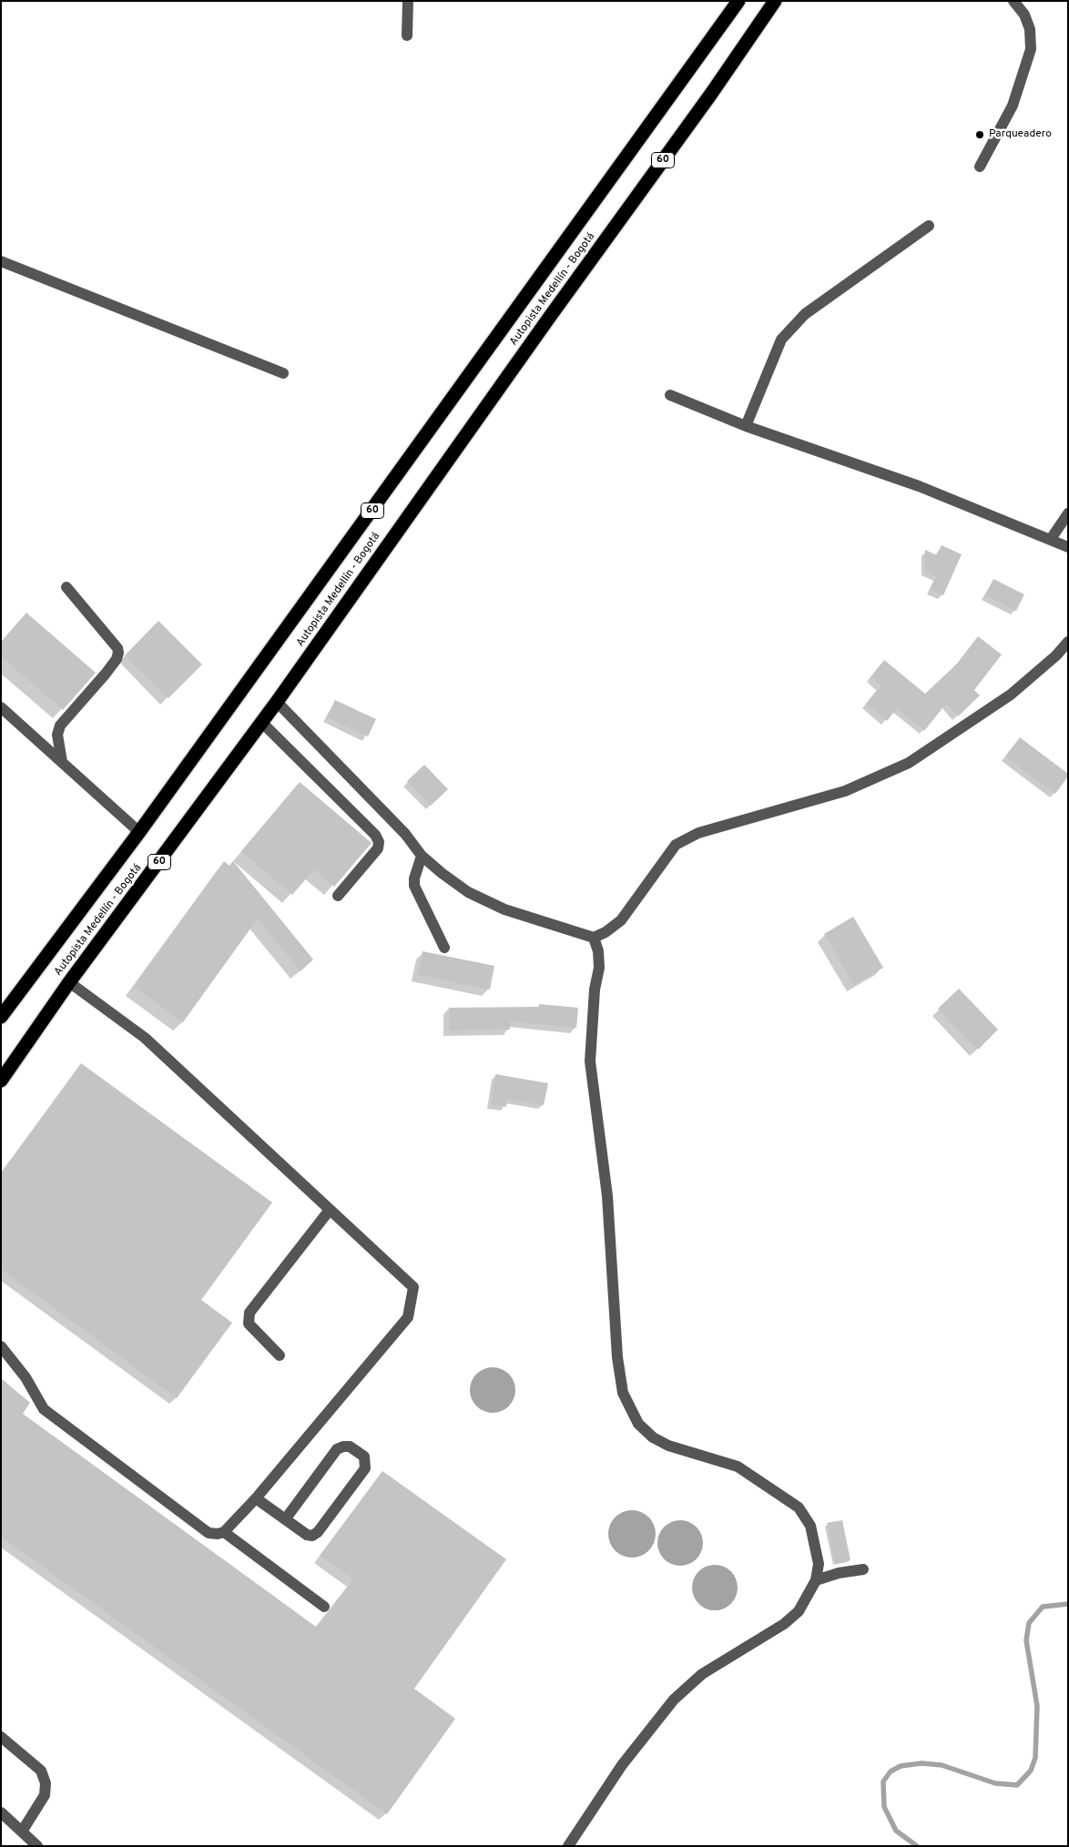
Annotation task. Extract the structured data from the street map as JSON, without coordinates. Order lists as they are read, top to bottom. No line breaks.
{"streets":{"highway":["60","Autopista Medellín - Bogotá"]},"places":["Parqueadero"]}
